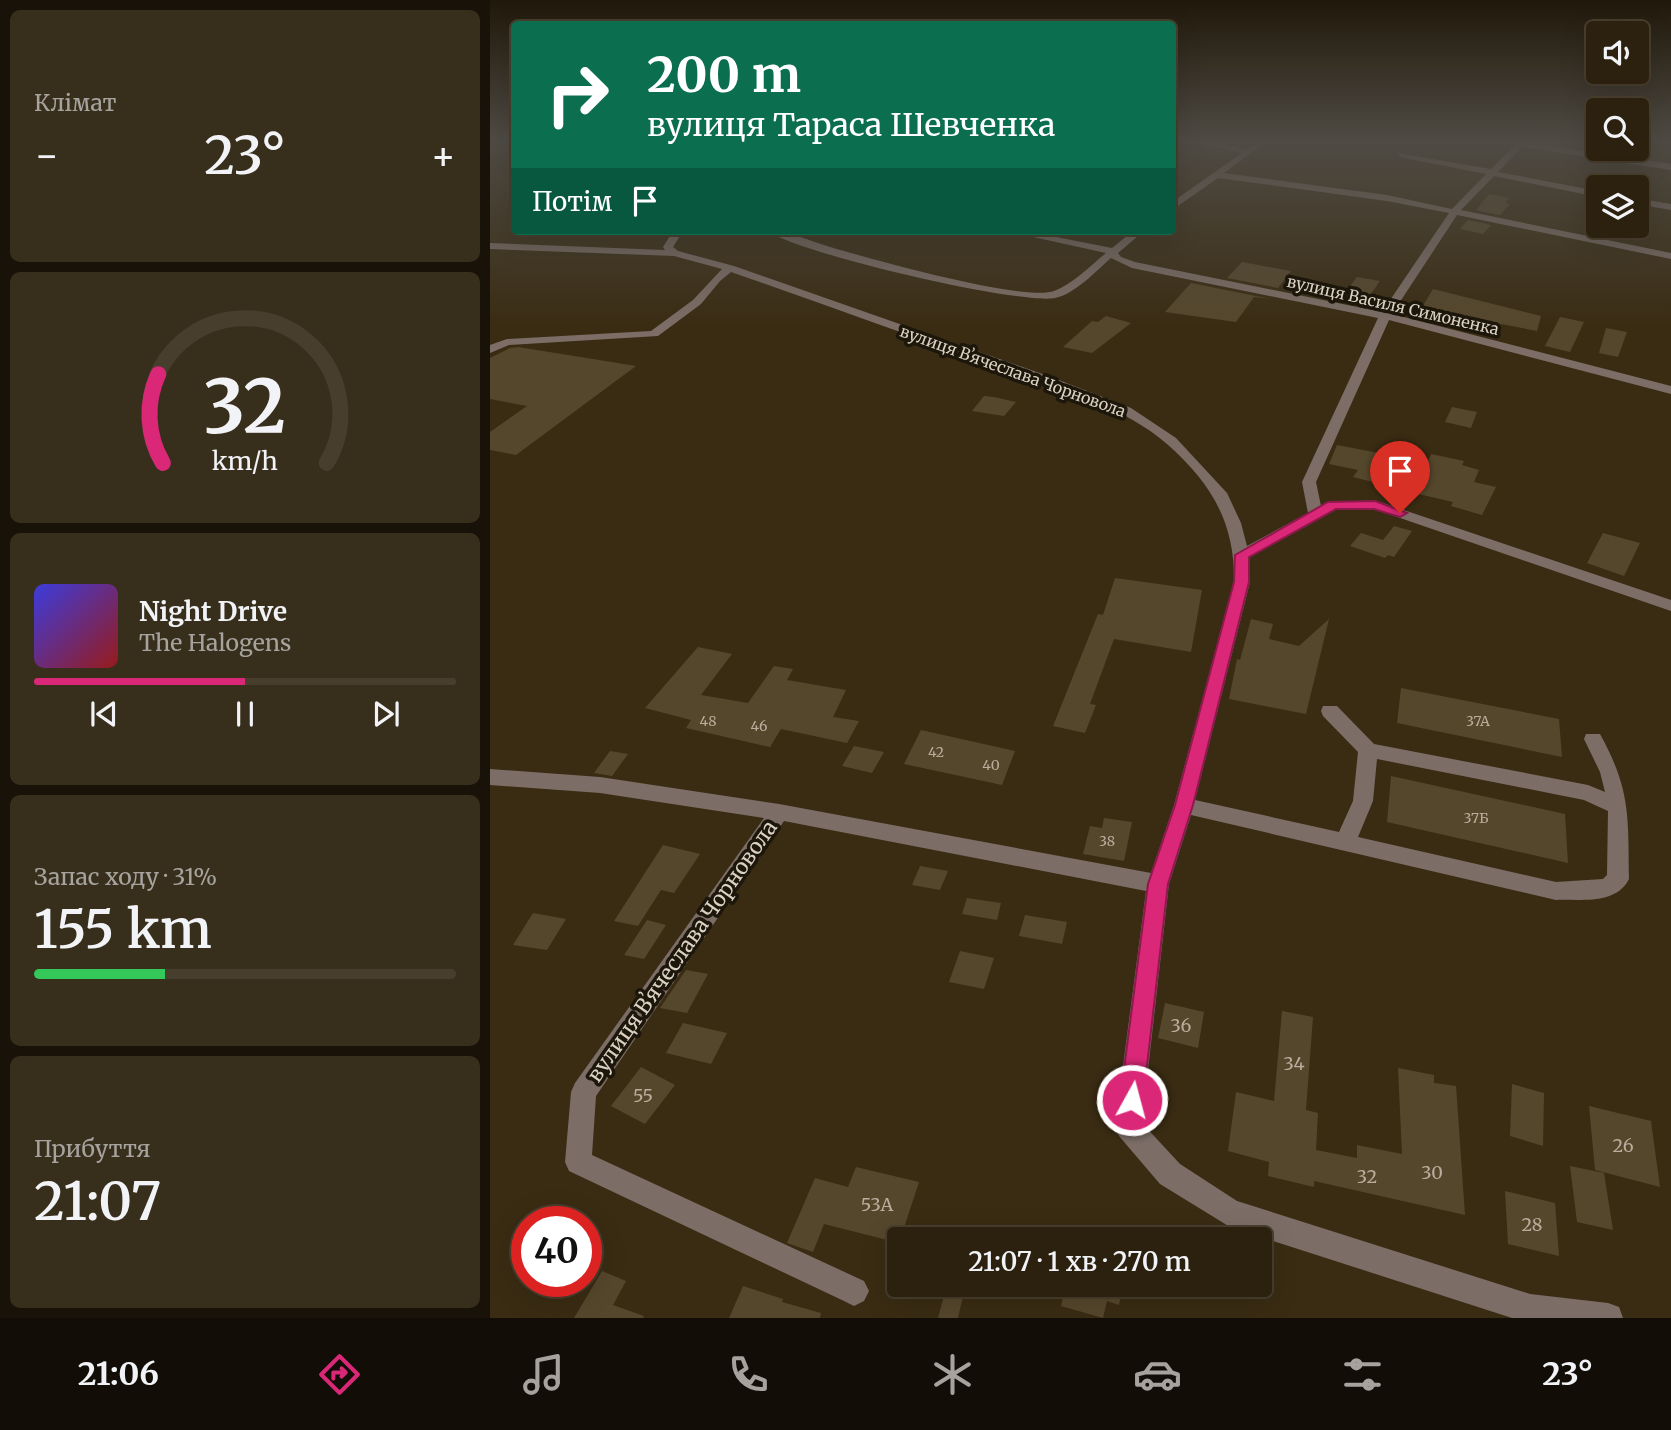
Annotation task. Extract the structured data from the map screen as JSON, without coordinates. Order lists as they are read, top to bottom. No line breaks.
{"streets":{"street":["вулиця Василя Симоненка","вулиця Вʼячеслава Чорновола"]},"house_numbers":["48","37А","46","42","40","37Б","38","36","34","55","26","30","32","53А","28"],"page":{"tile":["Клімат",["Запас ходу · 31%","155 km"],["Прибуття","21:07"]],"turn":["200 m","вулиця Тараса Шевченка"],"heat":["−","23°","+"],"then":"Потім","song":["Night Drive","The Halogens"],"limit":"40","trip":"21:07 · 1 хв · 270 m","tabs":["21:06","23°"],"gauge":["32","km/h"]}}
